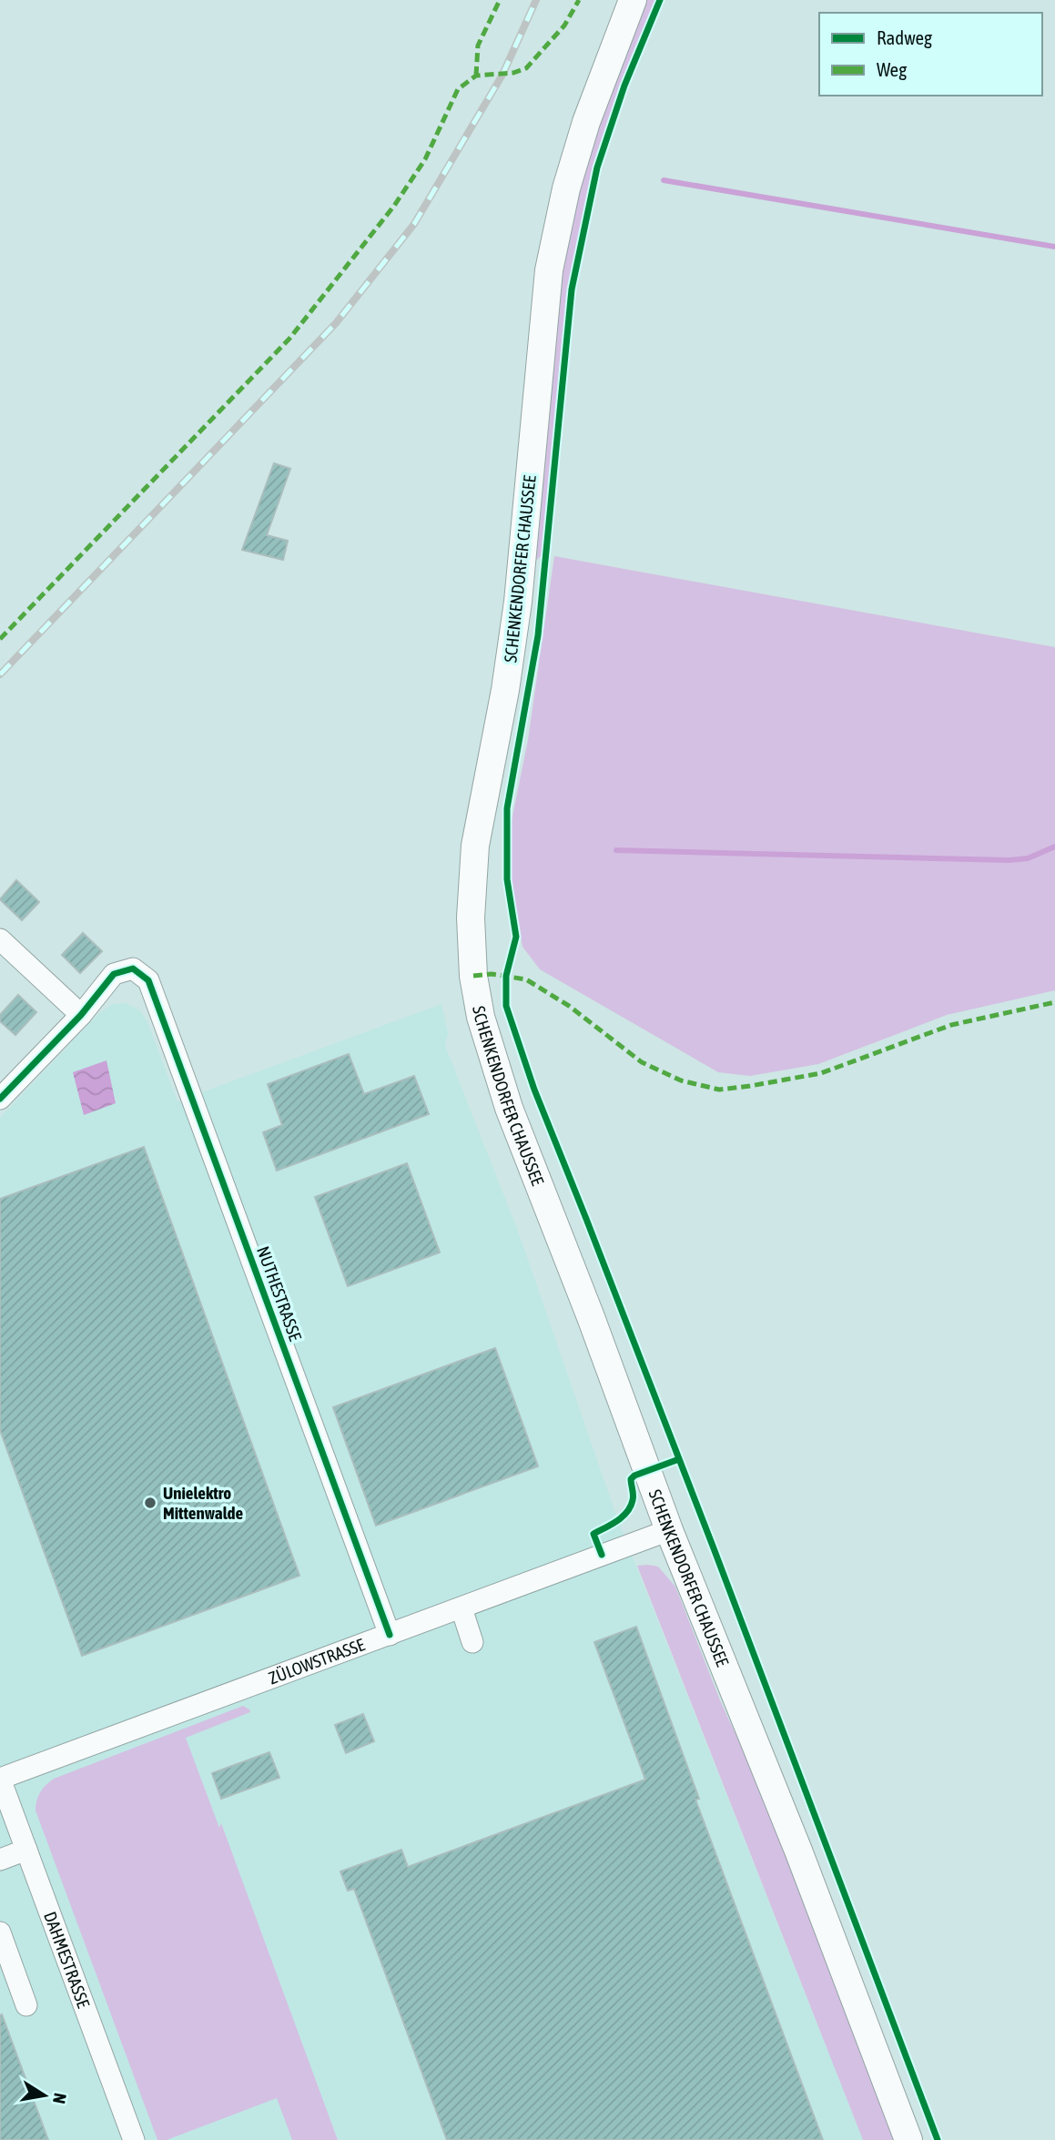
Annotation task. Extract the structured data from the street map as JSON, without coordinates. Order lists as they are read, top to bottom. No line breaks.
{"streets":{"main road":["SCHENKENDORFER CHAUSSEE"],"street":["NUTHESTRASSE","ZÜLOWSTRASSE","DAHMESTRASSE"]},"crossings":[["SCHENKENDORFER CHAUSSEE","ZÜLOWSTRASSE"],["NUTHESTRASSE","ZÜLOWSTRASSE"],["ZÜLOWSTRASSE","DAHMESTRASSE"]],"places":["Unielektro Mittenwalde"],"legend":["Radweg","Weg"],"north":"right"}
